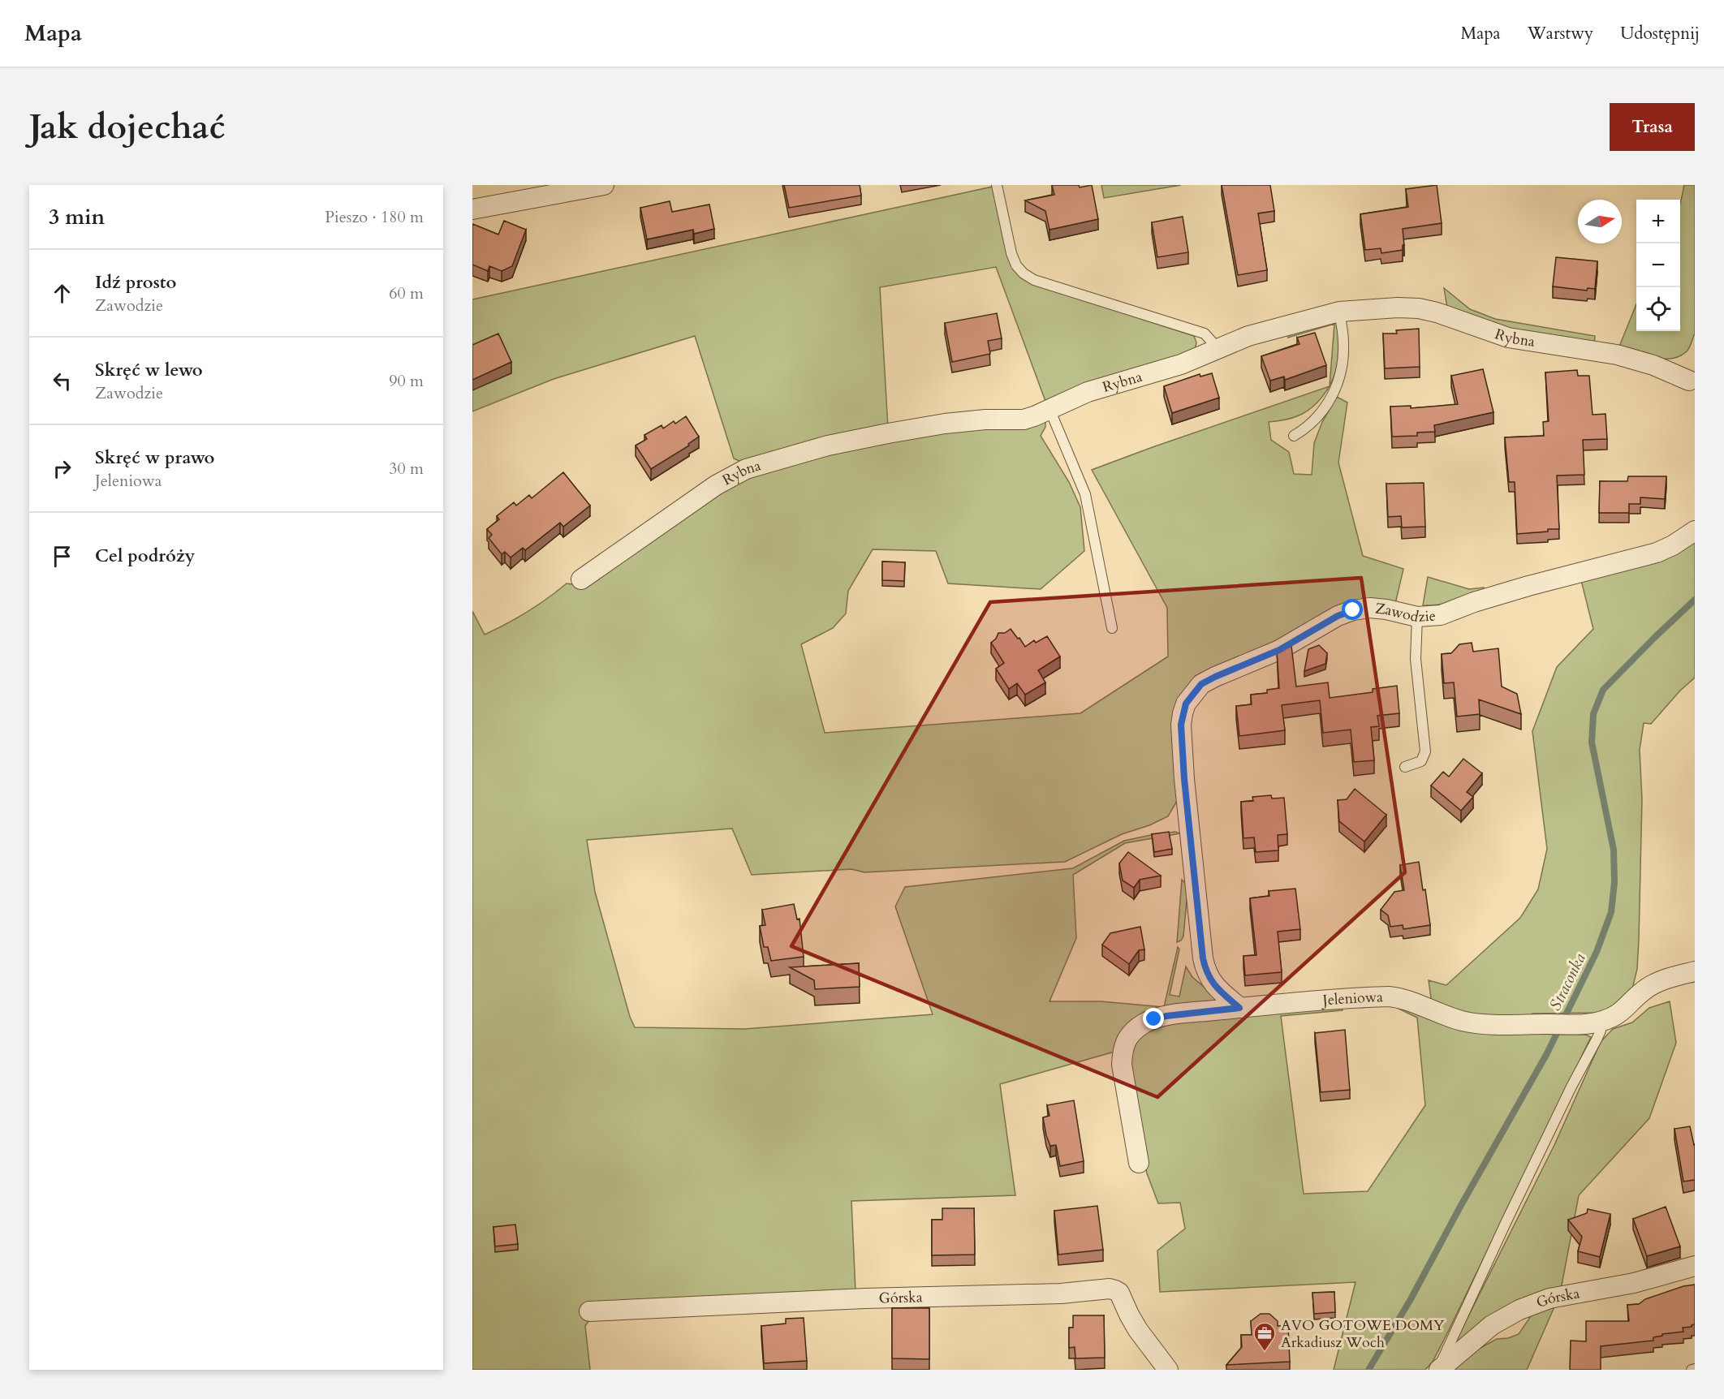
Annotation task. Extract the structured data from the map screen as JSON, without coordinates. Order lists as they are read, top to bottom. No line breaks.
{"streets":{"street":["Rybna","Zawodzie","Jeleniowa","Górska"]},"crossings":[["Zawodzie","Jeleniowa"]],"water":["Straconka"],"places":{"office":["AVO GOTOWE DOMY Arkadiusz Woch"]},"north":"right","page":{"header":"Mapa","nav":["Mapa","Warstwy","Udostępnij"],"buttons":"Trasa","title":"Jak dojechać","heading":["3 min","Pieszo · 180 m"],"map_buttons":["+","−"],"list":[["Idź prosto","Zawodzie","60 m"],["Skręć w lewo","Zawodzie","90 m"],["Skręć w prawo","Jeleniowa","30 m"],"Cel podróży"]}}
